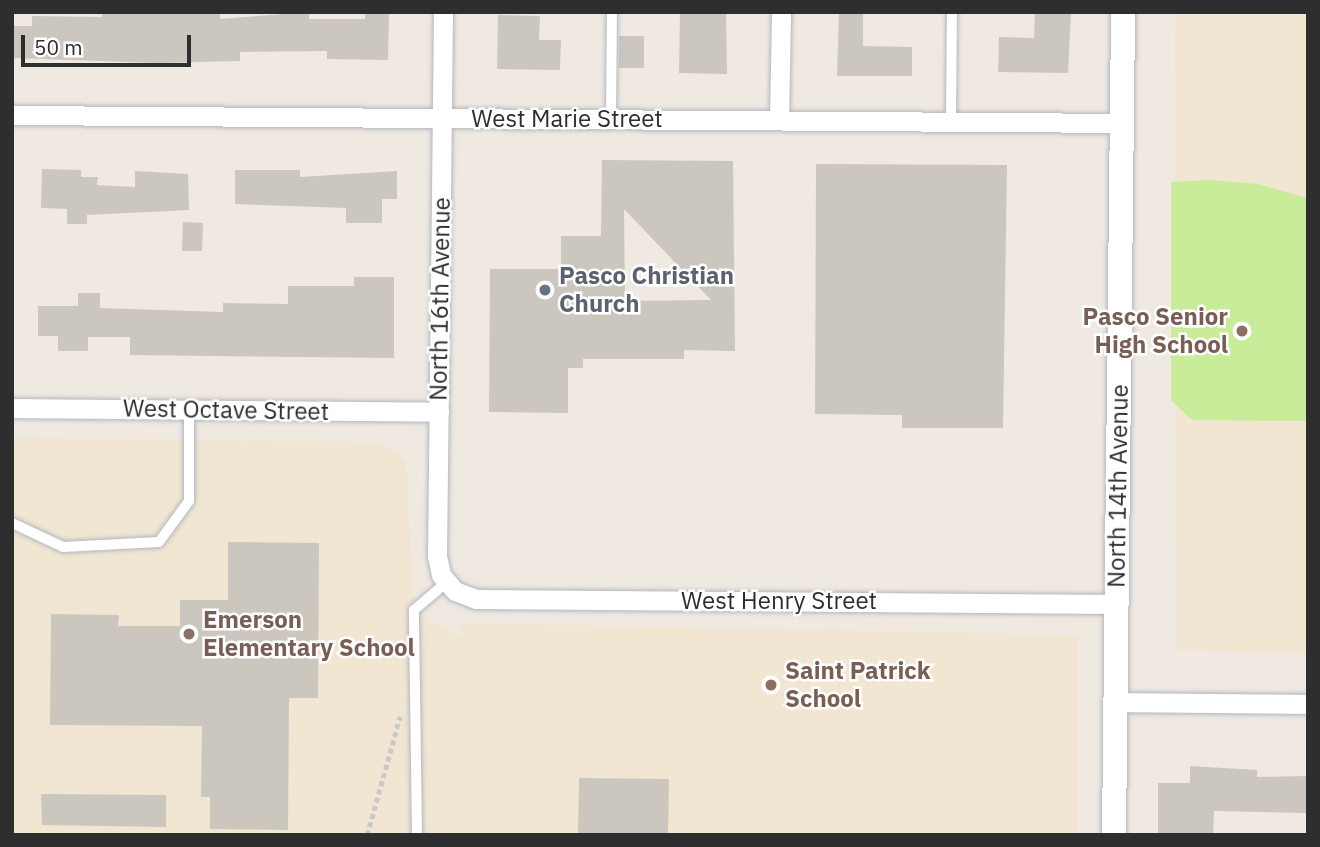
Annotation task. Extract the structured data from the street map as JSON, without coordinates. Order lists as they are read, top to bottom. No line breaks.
{"streets":{"street":["West Marie Street","North 16th Avenue","West Octave Street","North 14th Avenue","West Henry Street"]},"crossings":[["West Marie Street","North 16th Avenue"],["West Marie Street","North 14th Avenue"],["North 16th Avenue","West Octave Street"],["North 16th Avenue","West Henry Street"],["North 14th Avenue","West Henry Street"]],"places":["Pasco Christian Church","Pasco Senior High School","Emerson Elementary School","Saint Patrick School"],"scale_bar":"50 m"}
